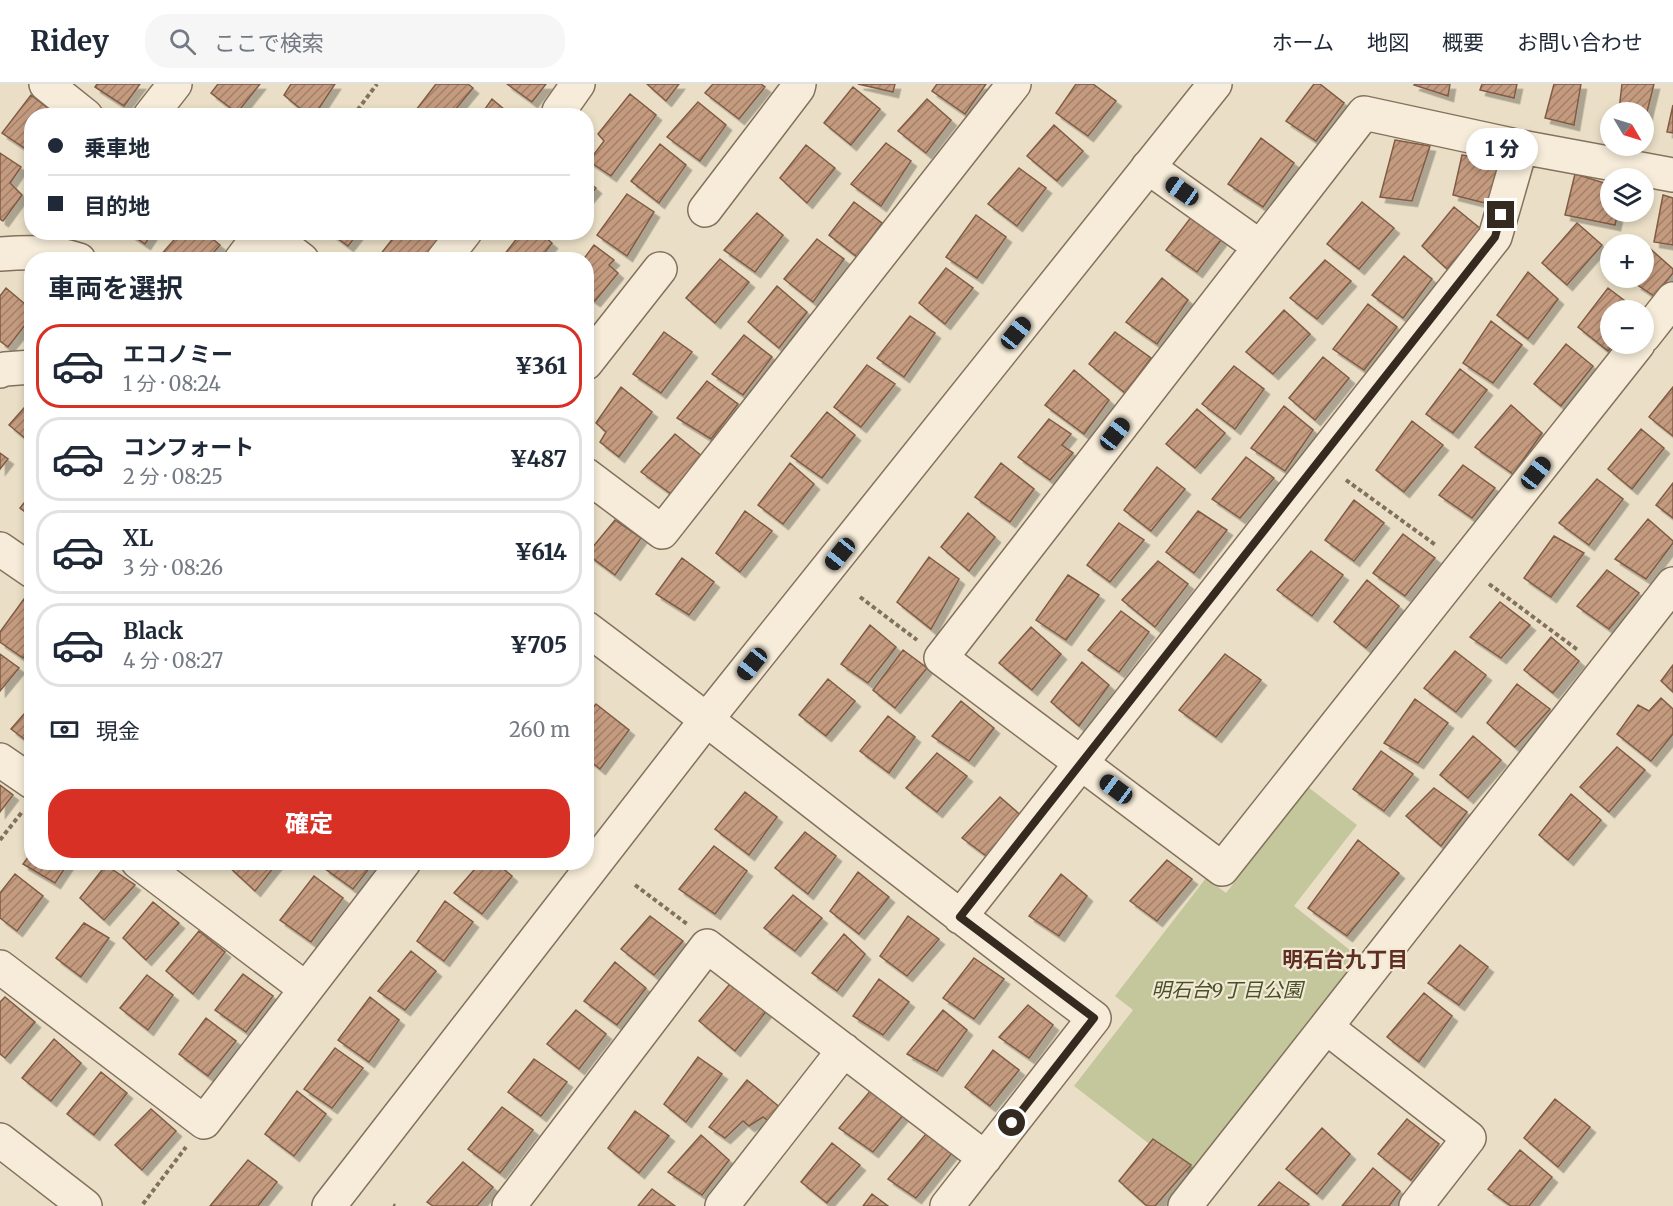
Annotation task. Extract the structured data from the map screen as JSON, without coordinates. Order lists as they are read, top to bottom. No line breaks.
{"districts":["明石台九丁目"],"parks":["明石台9丁目公園"],"north":"bottom right","page":{"header":"Ridey","search":"ここで検索","nav":["ホーム","地図","概要","お問い合わせ"],"map_buttons":["+","−"],"banner":["乗車地","目的地"],"bubble":"1 分","heading":"車両を選択","list":[{"name":"エコノミー","note":"1 分 · 08:24","value":"¥361"},{"name":"コンフォート","note":"2 分 · 08:25","value":"¥487"},{"name":"XL","note":"3 分 · 08:26","value":"¥614"},{"name":"Black","note":"4 分 · 08:27","value":"¥705"}],"pay":["現金","260 m"],"buttons":"確定"}}
